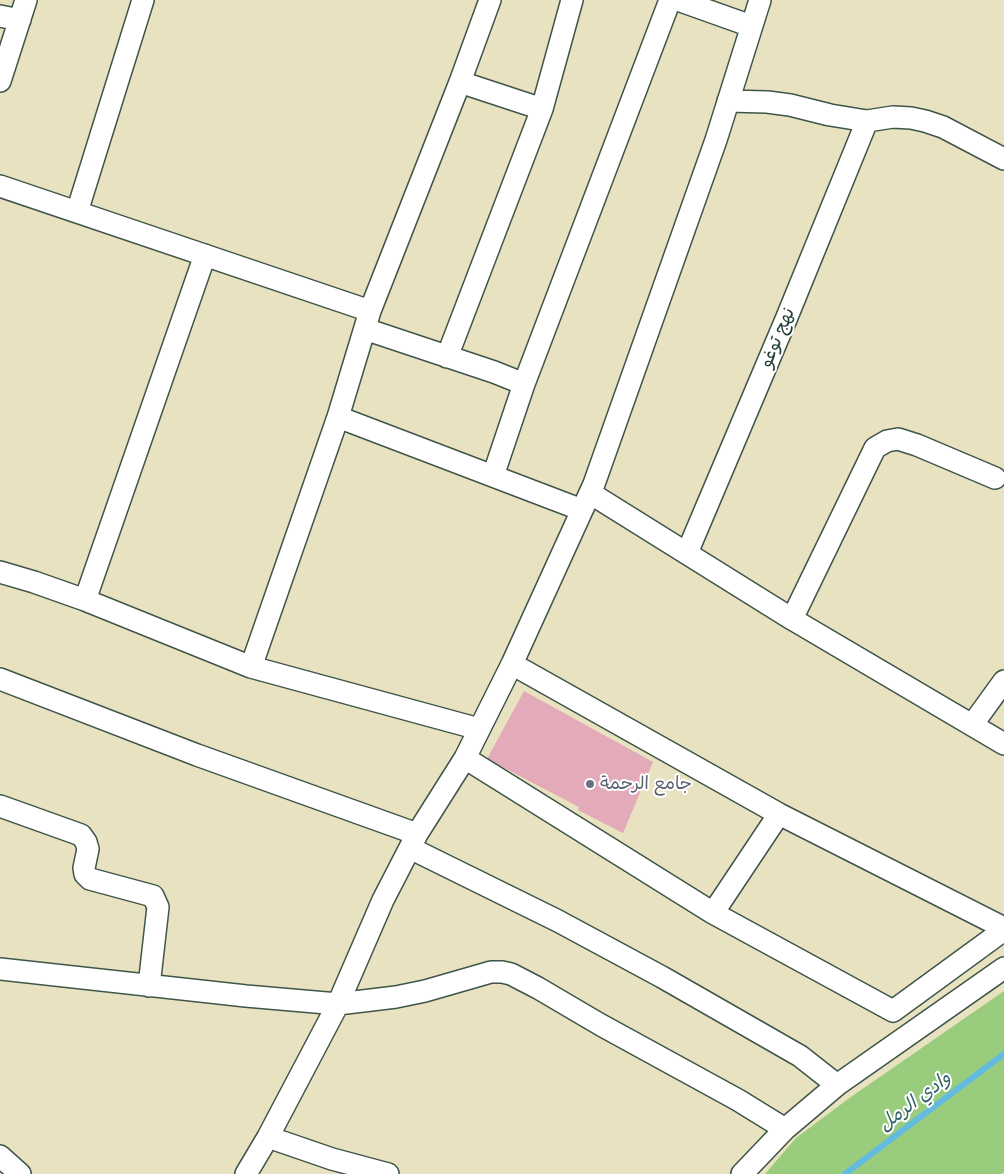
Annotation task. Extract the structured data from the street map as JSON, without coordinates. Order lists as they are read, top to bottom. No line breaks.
{"streets":{"street":["نهج توغو"]},"water":["وادي الرمل"],"places":["جامع الرحمة"]}
